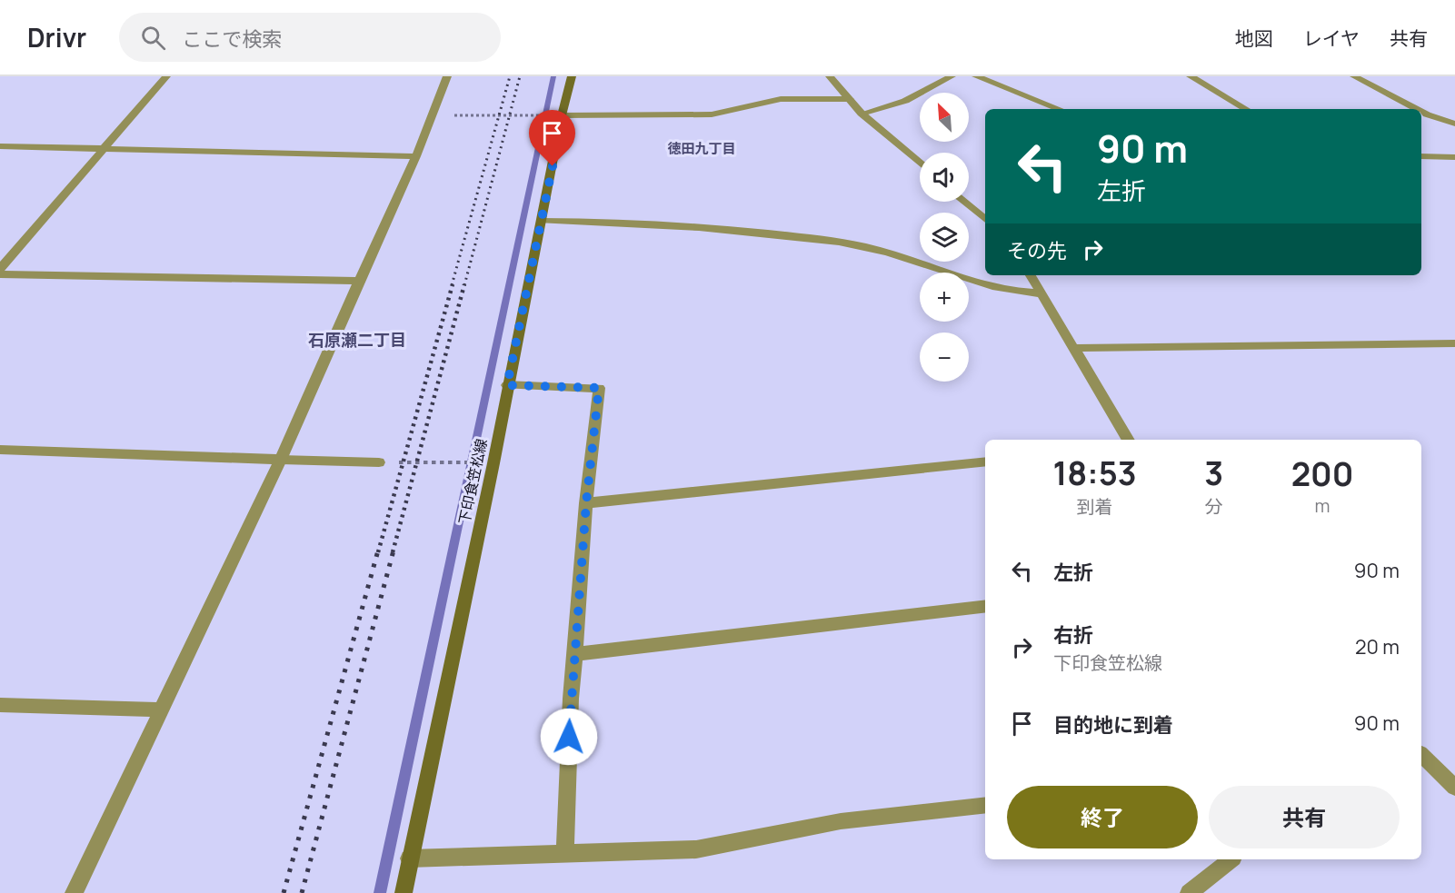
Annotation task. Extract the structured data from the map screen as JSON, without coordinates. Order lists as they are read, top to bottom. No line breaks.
{"streets":{"main road":["下印食笠松線"]},"districts":["徳田九丁目","石原瀬二丁目"],"north":"top left","page":{"header":"Drivr","search":"ここで検索","nav":["地図","レイヤ","共有"],"map_buttons":["+","−"],"turn":["90 m","左折"],"then":"その先","eta":["18:53","到着","3","分","200","m"],"list":[{"name":"左折","value":"90 m"},{"name":"右折","note":"下印食笠松線","value":"20 m"},{"name":"目的地に到着","value":"90 m"}],"buttons":["終了","共有"]}}
